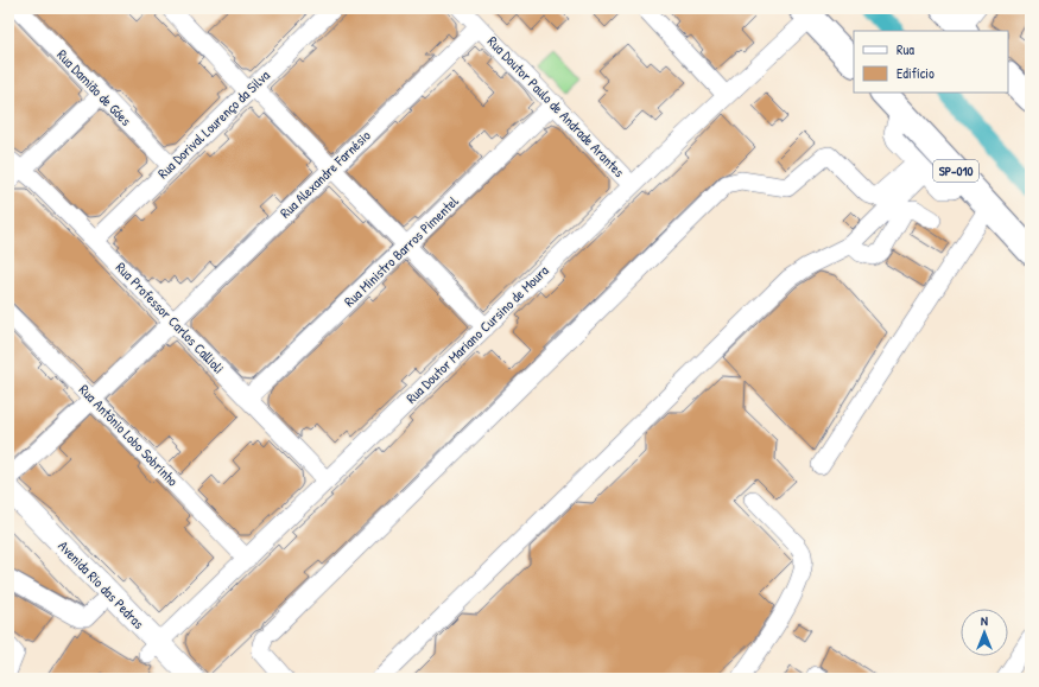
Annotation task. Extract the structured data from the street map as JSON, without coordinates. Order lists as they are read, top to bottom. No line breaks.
{"streets":{"highway":["SP-010"],"main road":["Avenida Rio das Pedras"],"street":["Rua Damião de Góes","Rua Doutor Paulo de Andrade Arantes","Rua Dorival Lourenço da Silva","Rua Alexandre Farnésio","Rua Ministro Barros Pimentel","Rua Professor Carlos Callioli","Rua Doutor Mariano Cursino de Moura","Rua Antônio Lobo Sobrinho"]},"crossings":[["Rua Damião de Góes","Rua Dorival Lourenço da Silva"],["Rua Doutor Paulo de Andrade Arantes","Rua Alexandre Farnésio"],["Rua Doutor Paulo de Andrade Arantes","Rua Ministro Barros Pimentel"],["Rua Doutor Paulo de Andrade Arantes","Rua Doutor Mariano Cursino de Moura"],["Rua Dorival Lourenço da Silva","Rua Professor Carlos Callioli"],["Rua Alexandre Farnésio","Rua Professor Carlos Callioli"],["Rua Alexandre Farnésio","Rua Antônio Lobo Sobrinho"],["Rua Ministro Barros Pimentel","Rua Professor Carlos Callioli"],["Rua Professor Carlos Callioli","Rua Doutor Mariano Cursino de Moura"],["Rua Doutor Mariano Cursino de Moura","Rua Antônio Lobo Sobrinho"],["Rua Doutor Mariano Cursino de Moura","Avenida Rio das Pedras"]],"legend":["Rua","Edifício"],"north":"top"}
